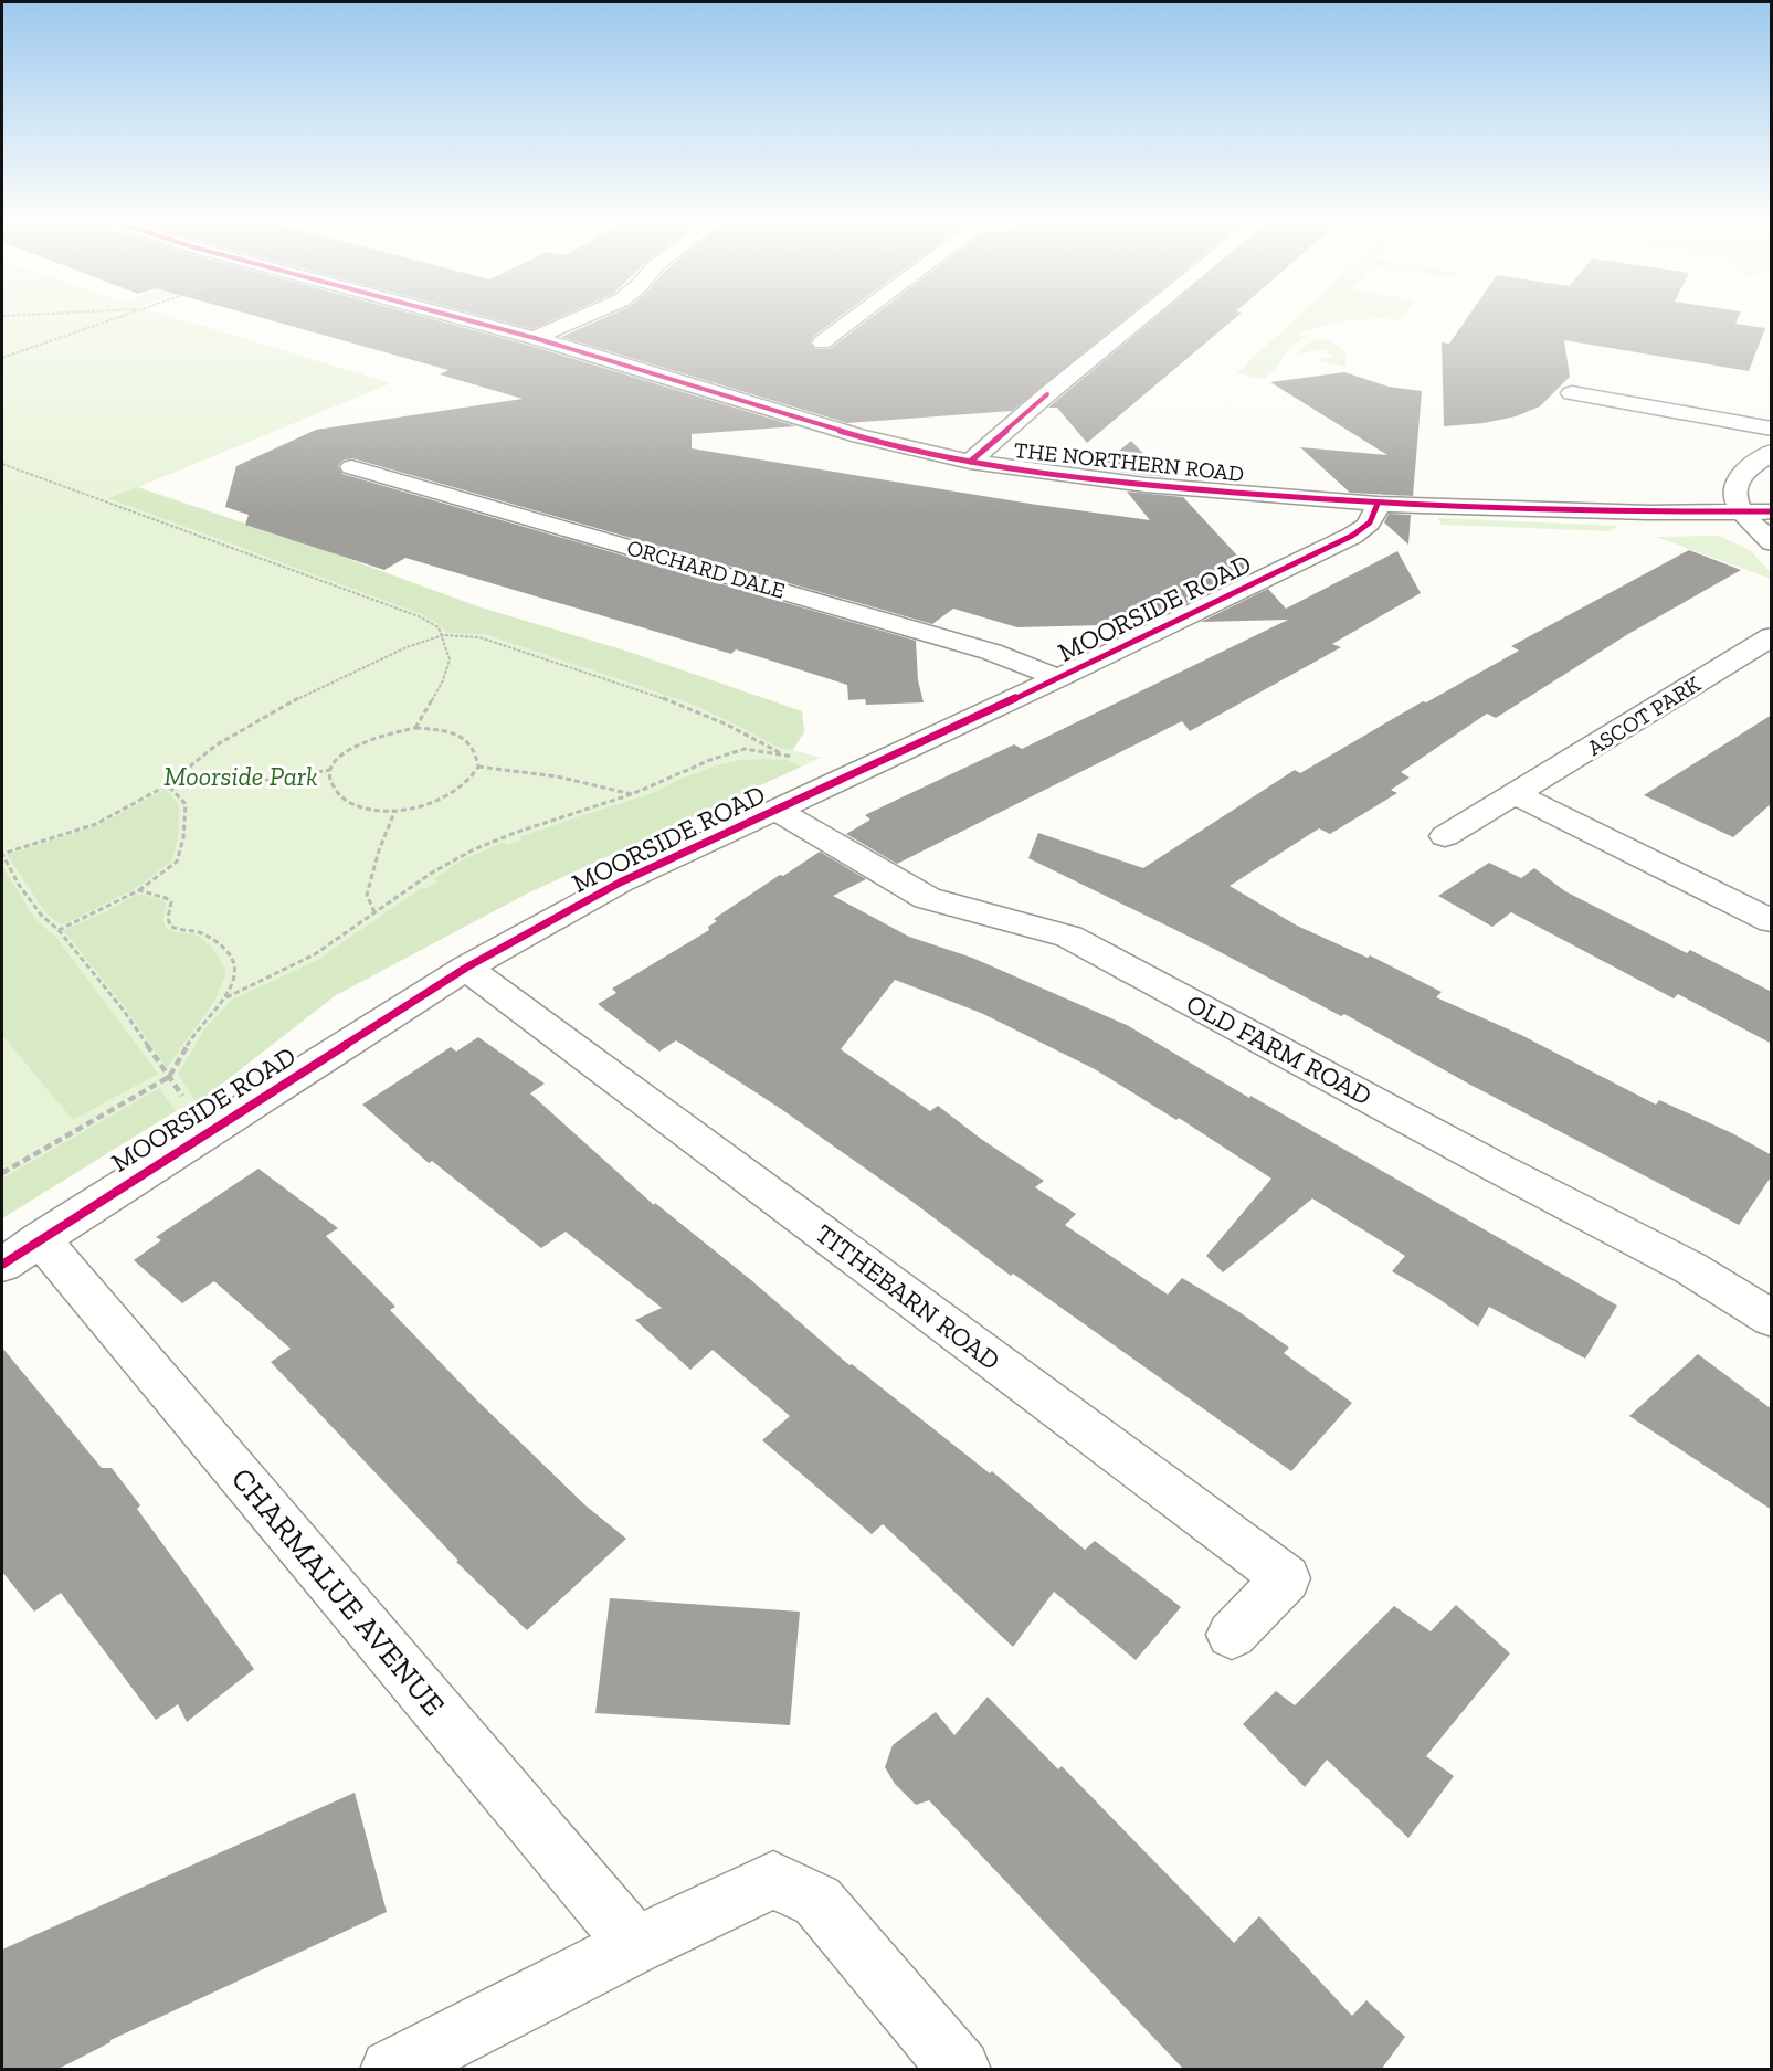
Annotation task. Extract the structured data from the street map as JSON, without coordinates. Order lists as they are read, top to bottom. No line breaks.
{"streets":{"street":["THE NORTHERN ROAD","ORCHARD DALE","MOORSIDE ROAD","ASCOT PARK","OLD FARM ROAD","TITHEBARN ROAD","CHARMALUE AVENUE"]},"crossings":[["THE NORTHERN ROAD","MOORSIDE ROAD"],["ORCHARD DALE","MOORSIDE ROAD"],["MOORSIDE ROAD","OLD FARM ROAD"],["MOORSIDE ROAD","TITHEBARN ROAD"],["MOORSIDE ROAD","CHARMALUE AVENUE"]],"parks":["Moorside Park"]}
